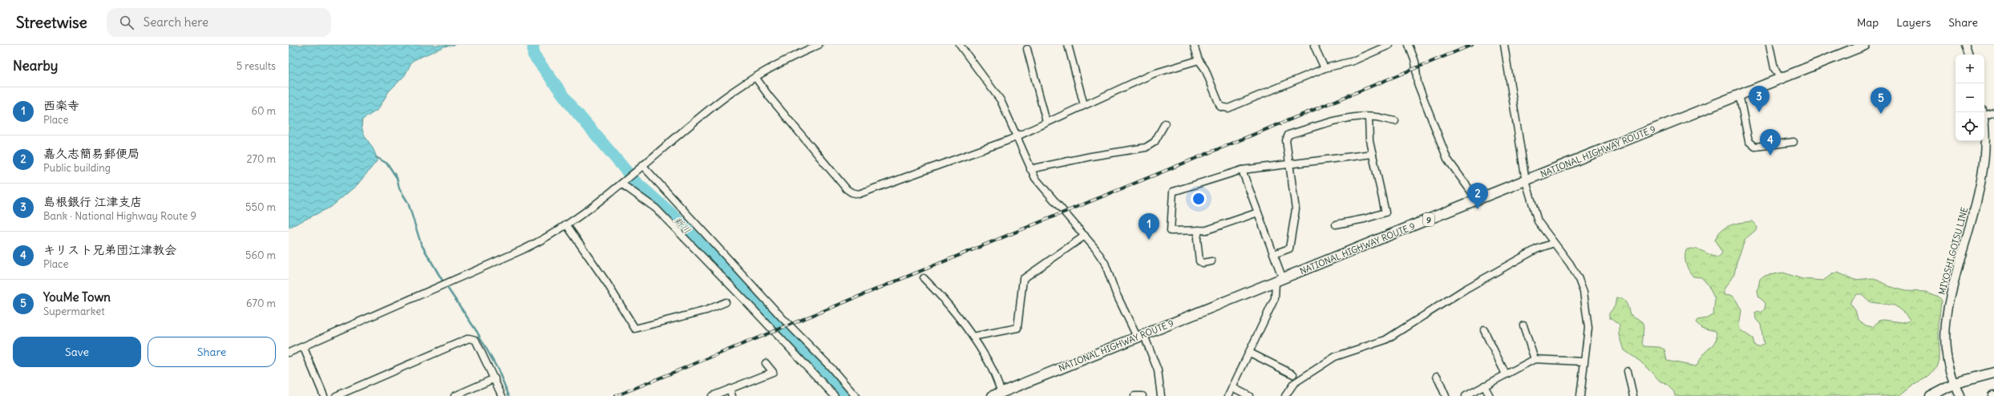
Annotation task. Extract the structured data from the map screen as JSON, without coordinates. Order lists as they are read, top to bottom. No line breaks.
{"streets":{"highway":["NATIONAL HIGHWAY ROUTE 9","9"],"main road":["MIYOSHI GOTSU LINE"]},"water":["新川"],"page":{"header":"Streetwise","search":"Search here","nav":["Map","Layers","Share"],"heading":["Nearby","5 results"],"map_buttons":["+","−"],"pins":["3","5","4","2","1"],"list":[{"mark":"1","name":"西楽寺","note":"Place","value":"60 m"},{"mark":"2","name":"嘉久志簡易郵便局","note":"Public building","value":"270 m"},{"mark":"3","name":"島根銀行 江津支店","note":"Bank · National Highway Route 9","value":"550 m"},{"mark":"4","name":"キリスト兄弟団江津教会","note":"Place","value":"560 m"},{"mark":"5","name":"YouMe Town","note":"Supermarket","value":"670 m"}],"buttons":["Save","Share"]}}
